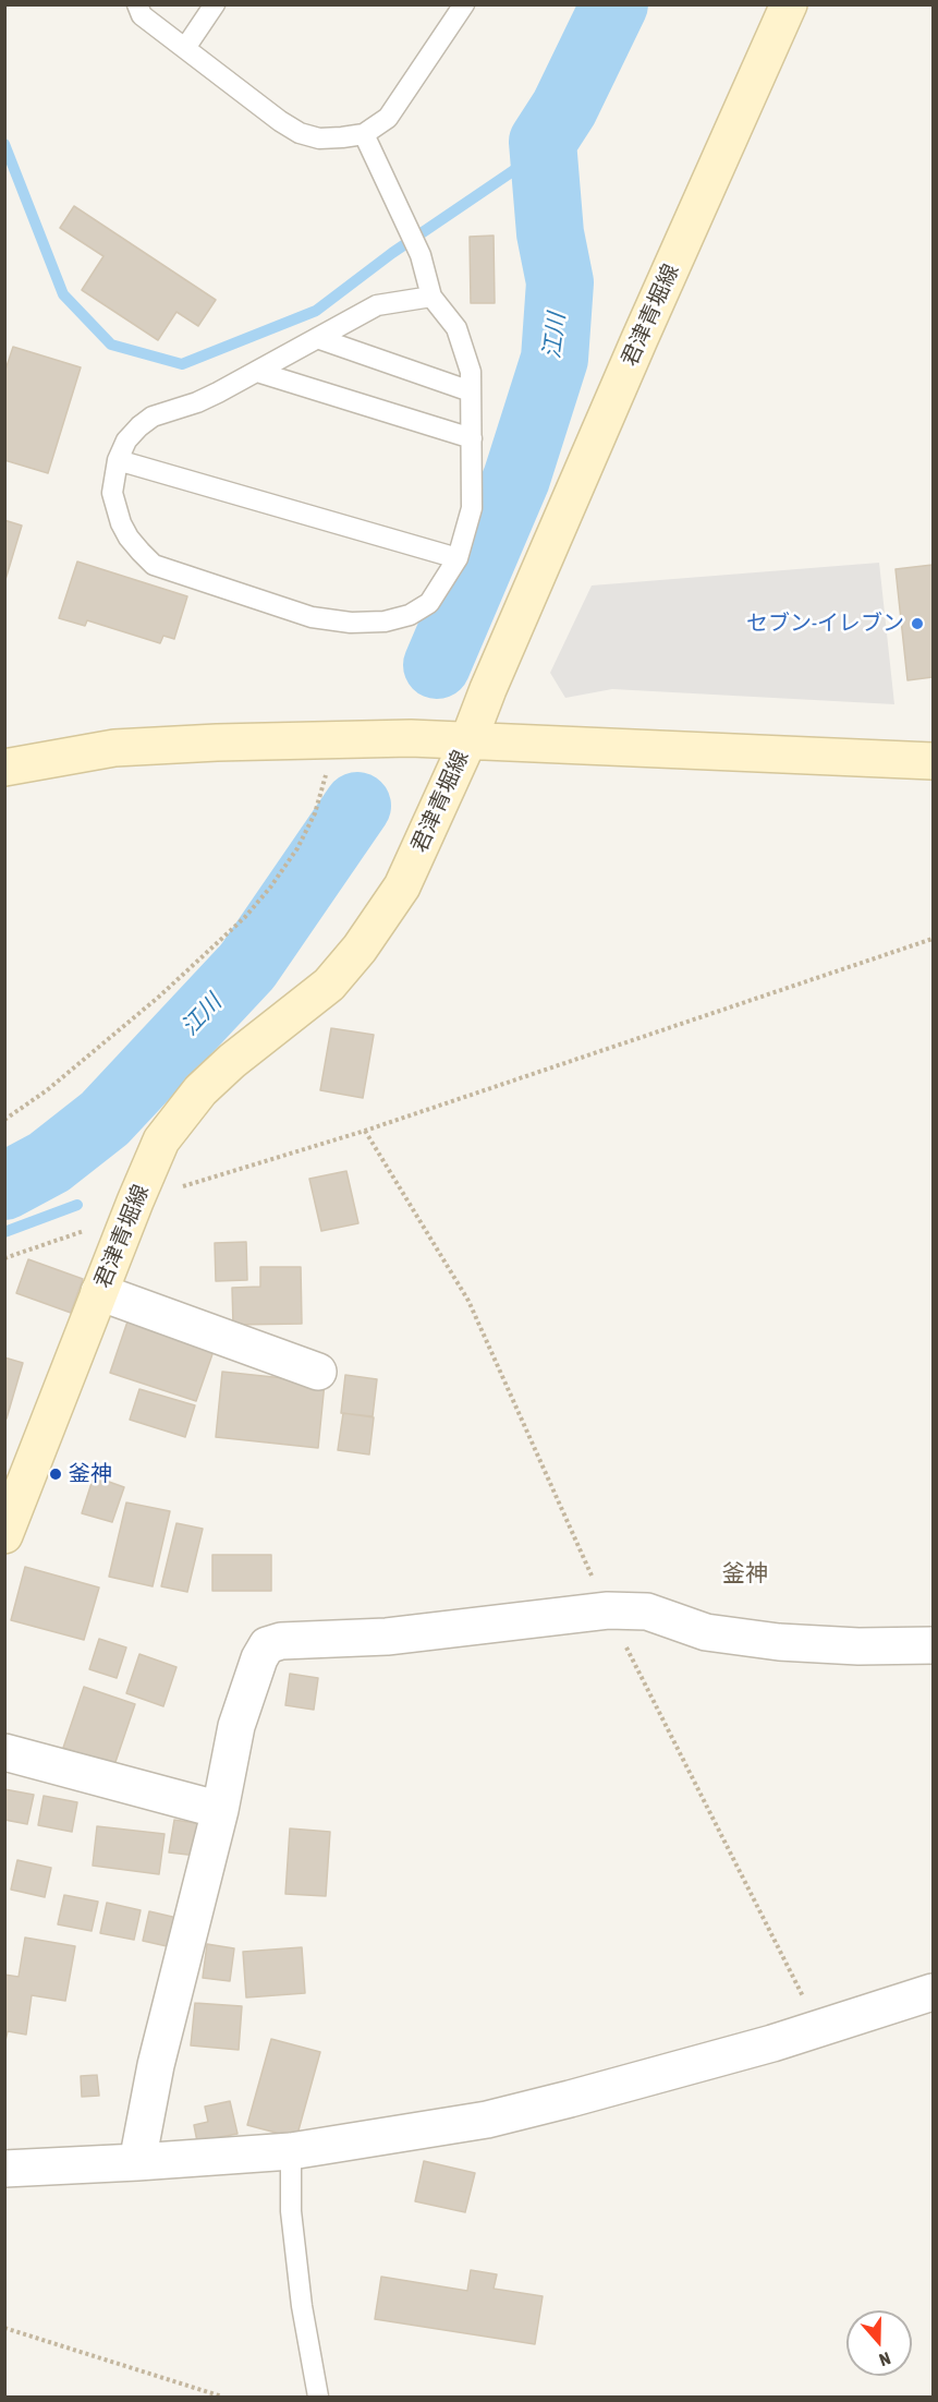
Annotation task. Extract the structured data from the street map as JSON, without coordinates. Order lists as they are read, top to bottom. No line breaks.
{"streets":{"main road":["君津青堀線"]},"districts":["釜神"],"water":["江川"],"places":["セブン-イレブン","釜神"],"north":"bottom"}
